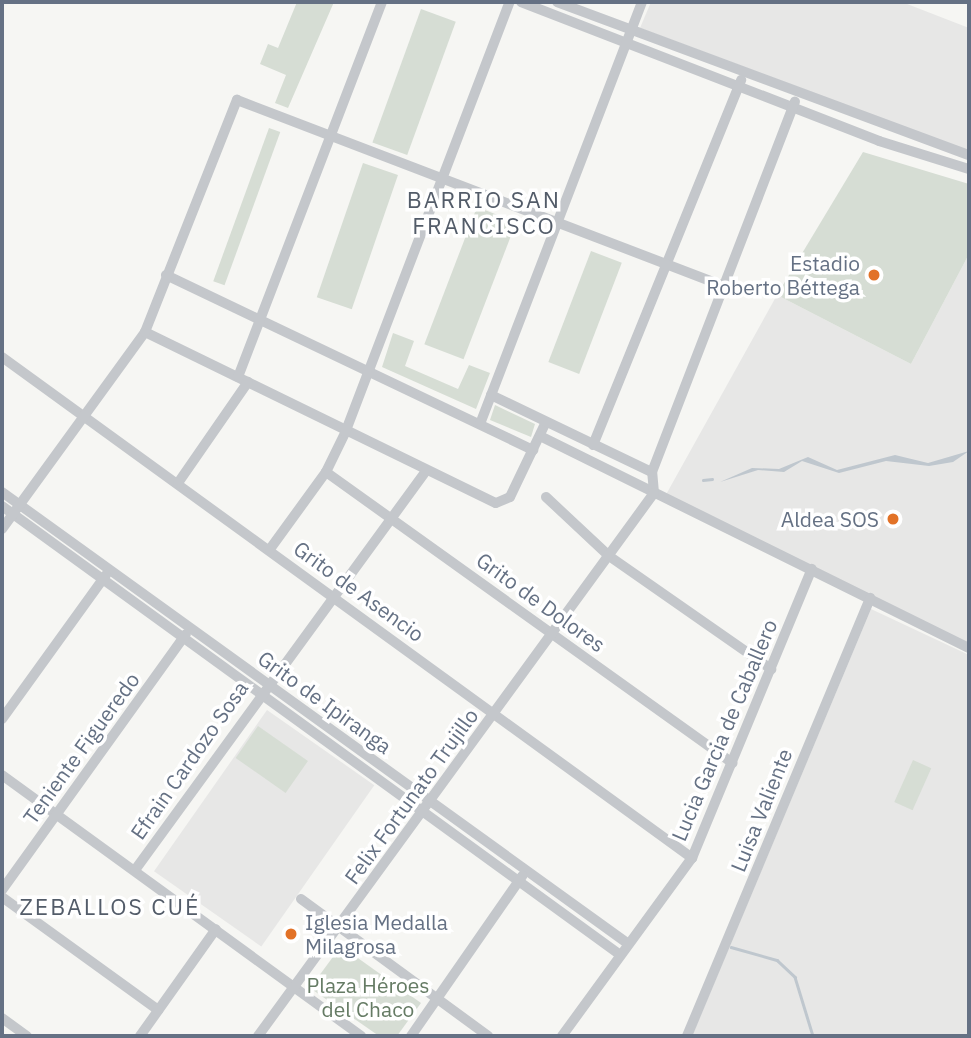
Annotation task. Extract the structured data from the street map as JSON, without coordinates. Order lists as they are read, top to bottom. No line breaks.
{"streets":{"street":["Grito de Asencio","Grito de Dolores","Grito de Ipiranga","Lucia Garcia de Caballero","Teniente Figueredo","Efrain Cardozo Sosa","Felix Fortunato Trujillo","Luisa Valiente"]},"crossings":[["Grito de Asencio","Lucia Garcia de Caballero"],["Grito de Asencio","Efrain Cardozo Sosa"],["Grito de Asencio","Felix Fortunato Trujillo"],["Grito de Dolores","Lucia Garcia de Caballero"],["Grito de Dolores","Efrain Cardozo Sosa"],["Grito de Dolores","Felix Fortunato Trujillo"],["Grito de Ipiranga","Lucia Garcia de Caballero"],["Grito de Ipiranga","Teniente Figueredo"],["Grito de Ipiranga","Efrain Cardozo Sosa"],["Grito de Ipiranga","Felix Fortunato Trujillo"]],"districts":["BARRIO SAN FRANCISCO","ZEBALLOS CUÉ"],"parks":["Plaza Héroes del Chaco"],"places":["Estadio Roberto Béttega","Aldea SOS","Iglesia Medalla Milagrosa"]}
